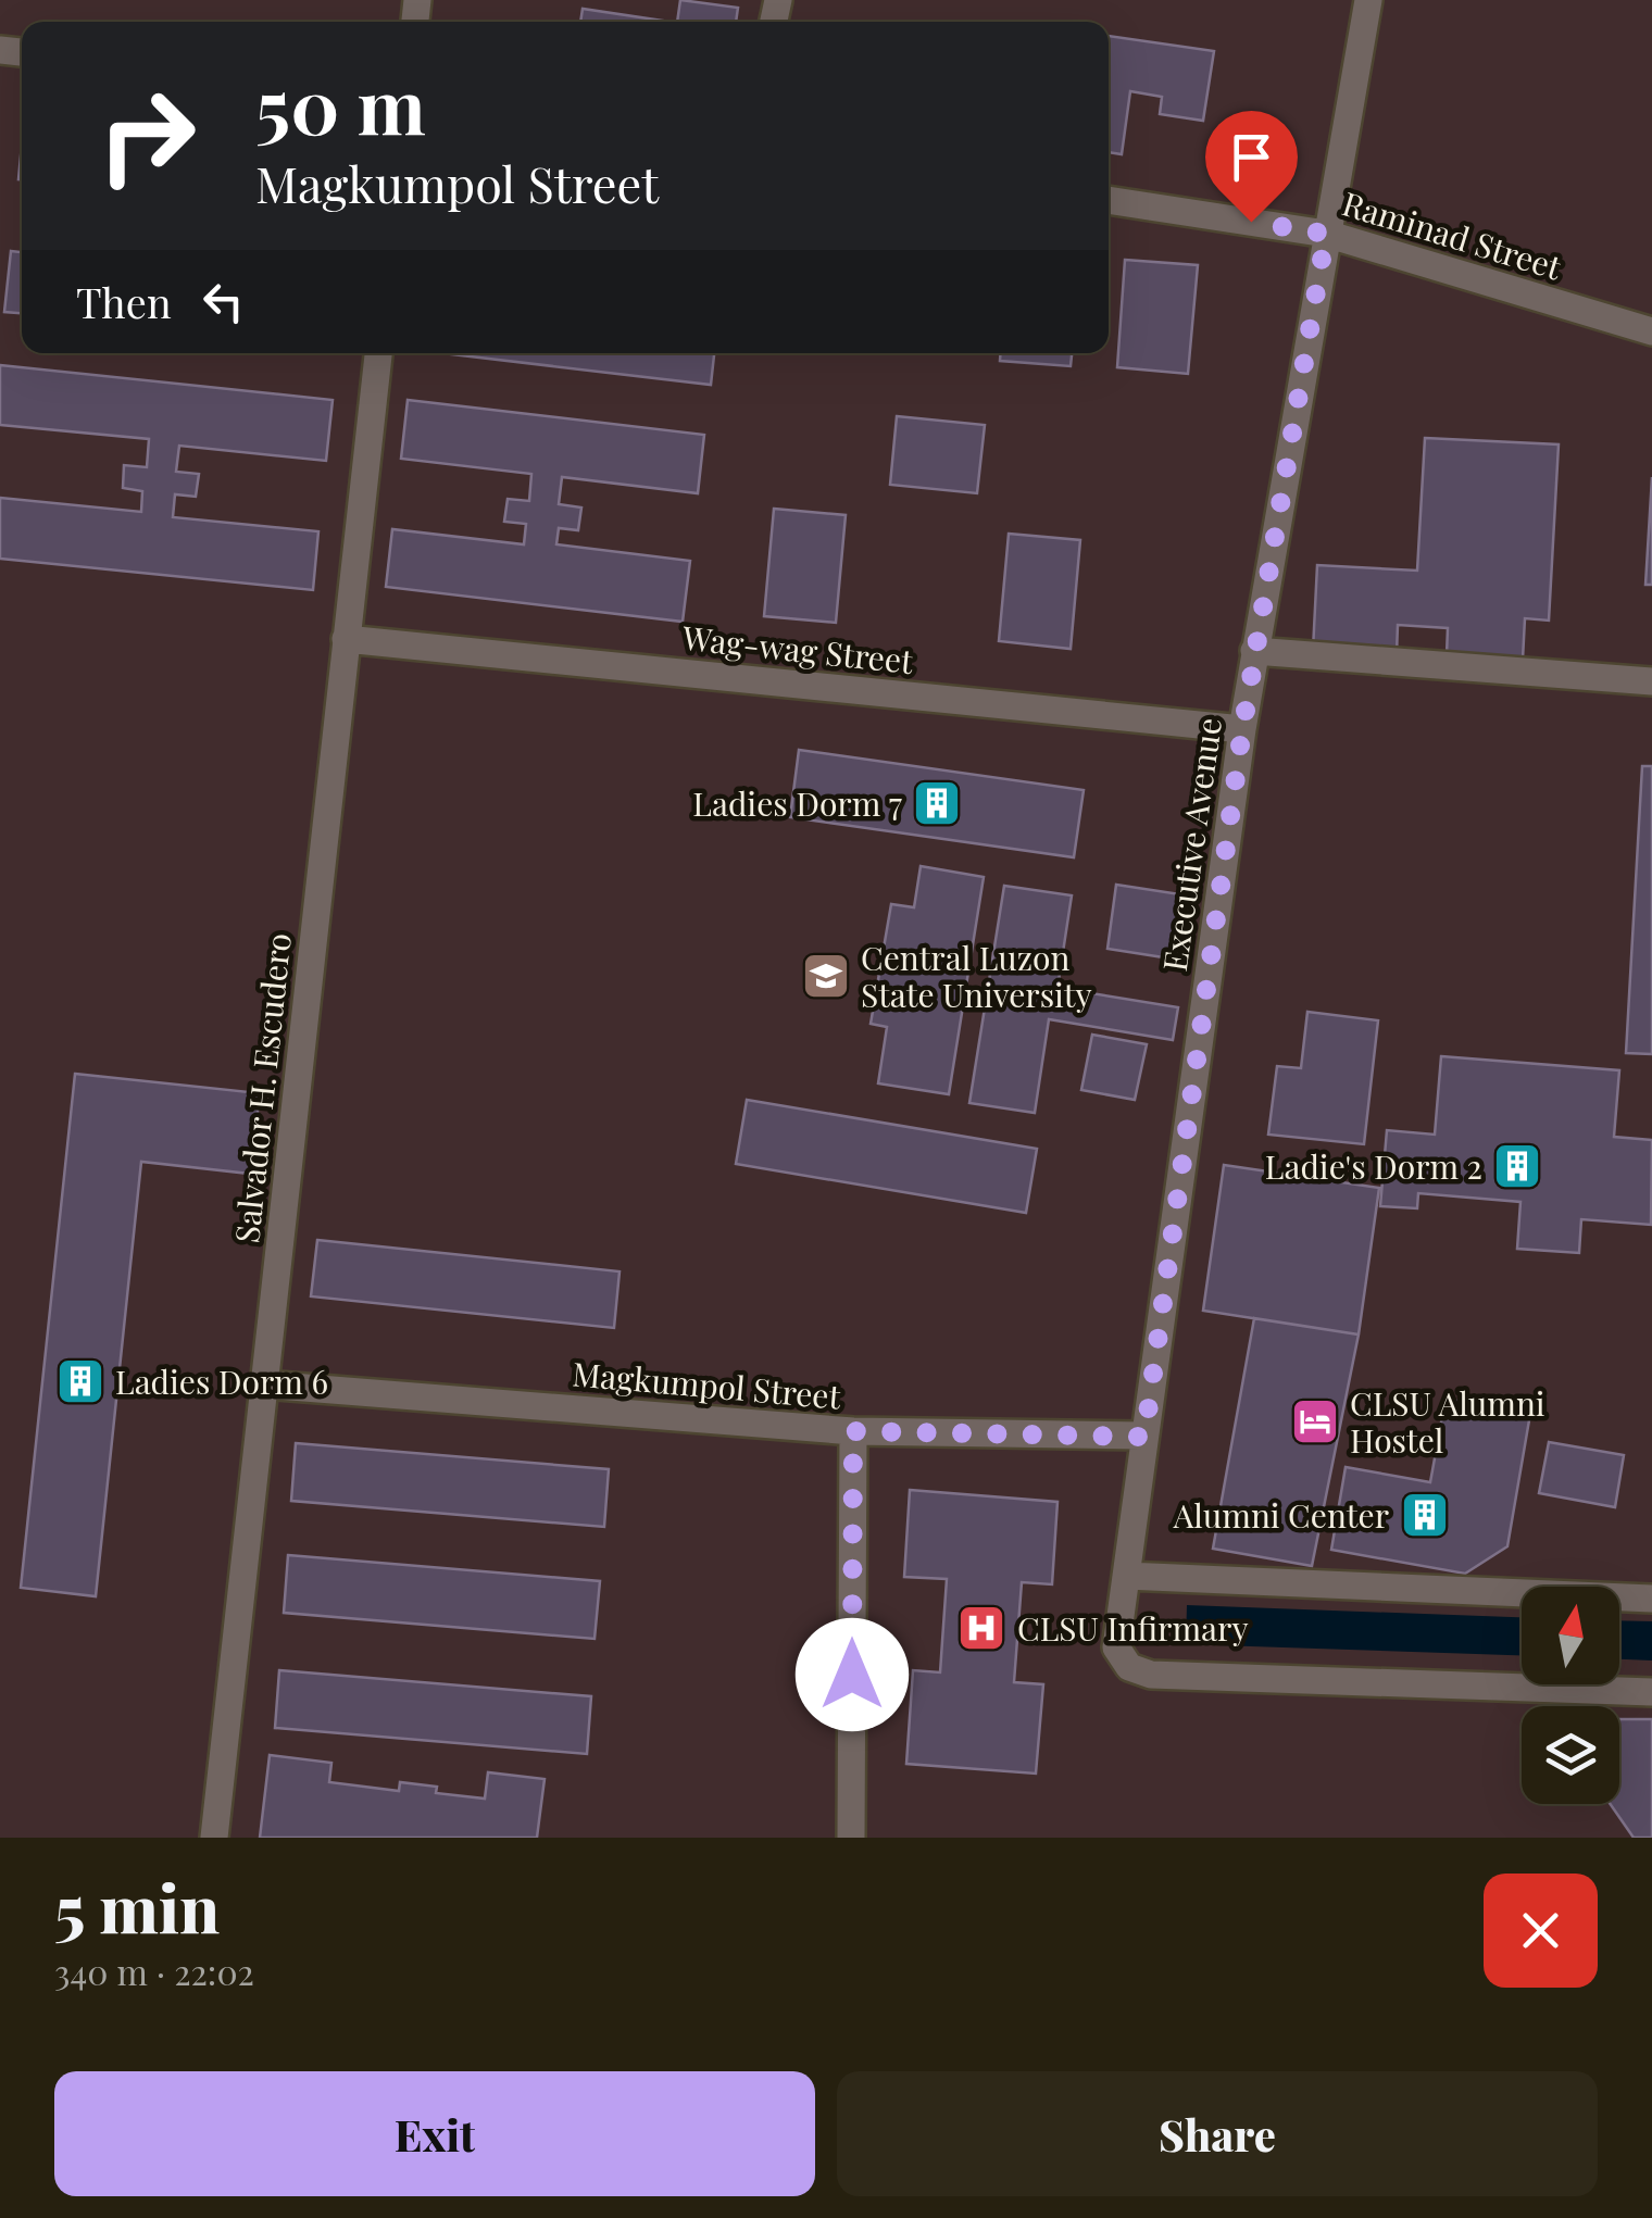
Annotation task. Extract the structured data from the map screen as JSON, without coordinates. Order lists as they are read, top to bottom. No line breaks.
{"streets":{"street":["Raminad Street","Wag-wag Street","Executive Avenue","Salvador H. Escudero","Magkumpol Street"]},"crossings":[["Raminad Street","Executive Avenue"],["Wag-wag Street","Executive Avenue"],["Wag-wag Street","Salvador H. Escudero"],["Executive Avenue","Magkumpol Street"],["Salvador H. Escudero","Magkumpol Street"]],"places":{"building":["Ladies Dorm 7","Ladie's Dorm 2","Ladies Dorm 6","Alumni Center"],"school or university":["Central Luzon State University"],"hotel":["CLSU Alumni Hostel"],"hospital":["CLSU Infirmary"]},"north":"top","page":{"turn":["50 m","Magkumpol Street"],"then":"Then","heading":["5 min","340 m · 22:02"],"buttons":["Exit","Share"]}}
